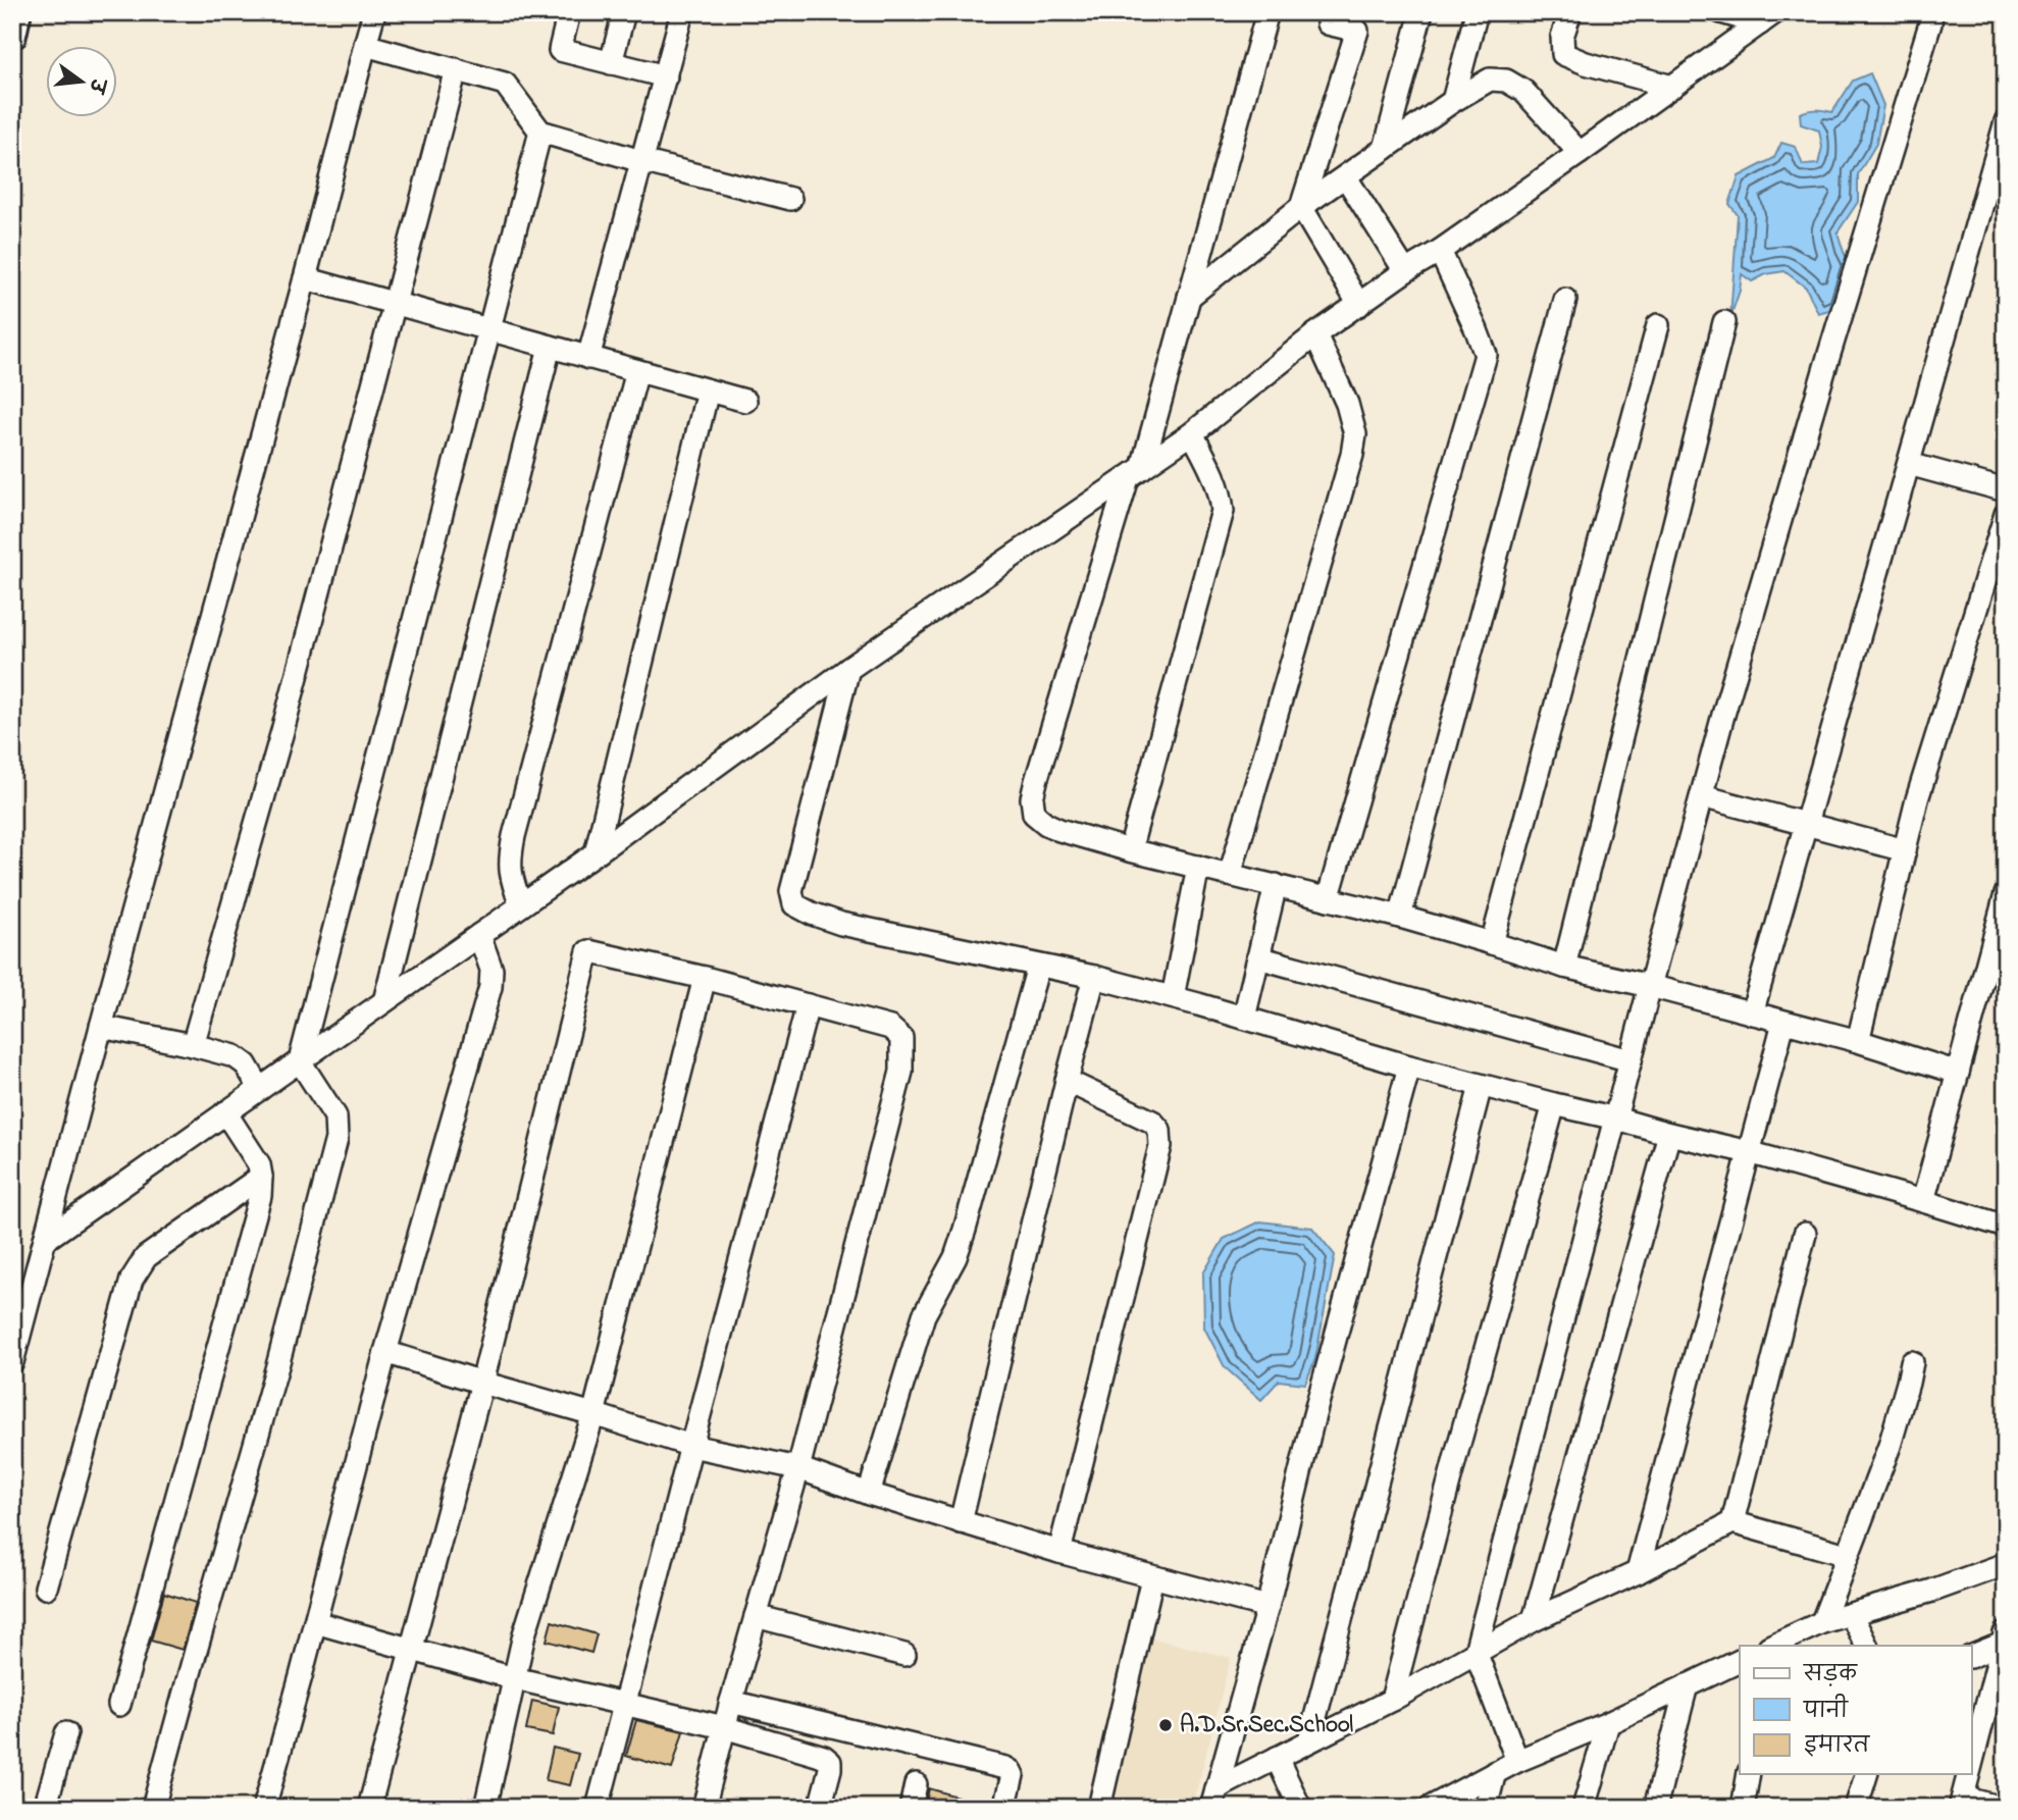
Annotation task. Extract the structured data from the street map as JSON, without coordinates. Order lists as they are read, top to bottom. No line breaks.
{"places":["A.D.Sr.Sec.School"],"legend":["सड़क","पानी","इमारत"],"north":"right"}
